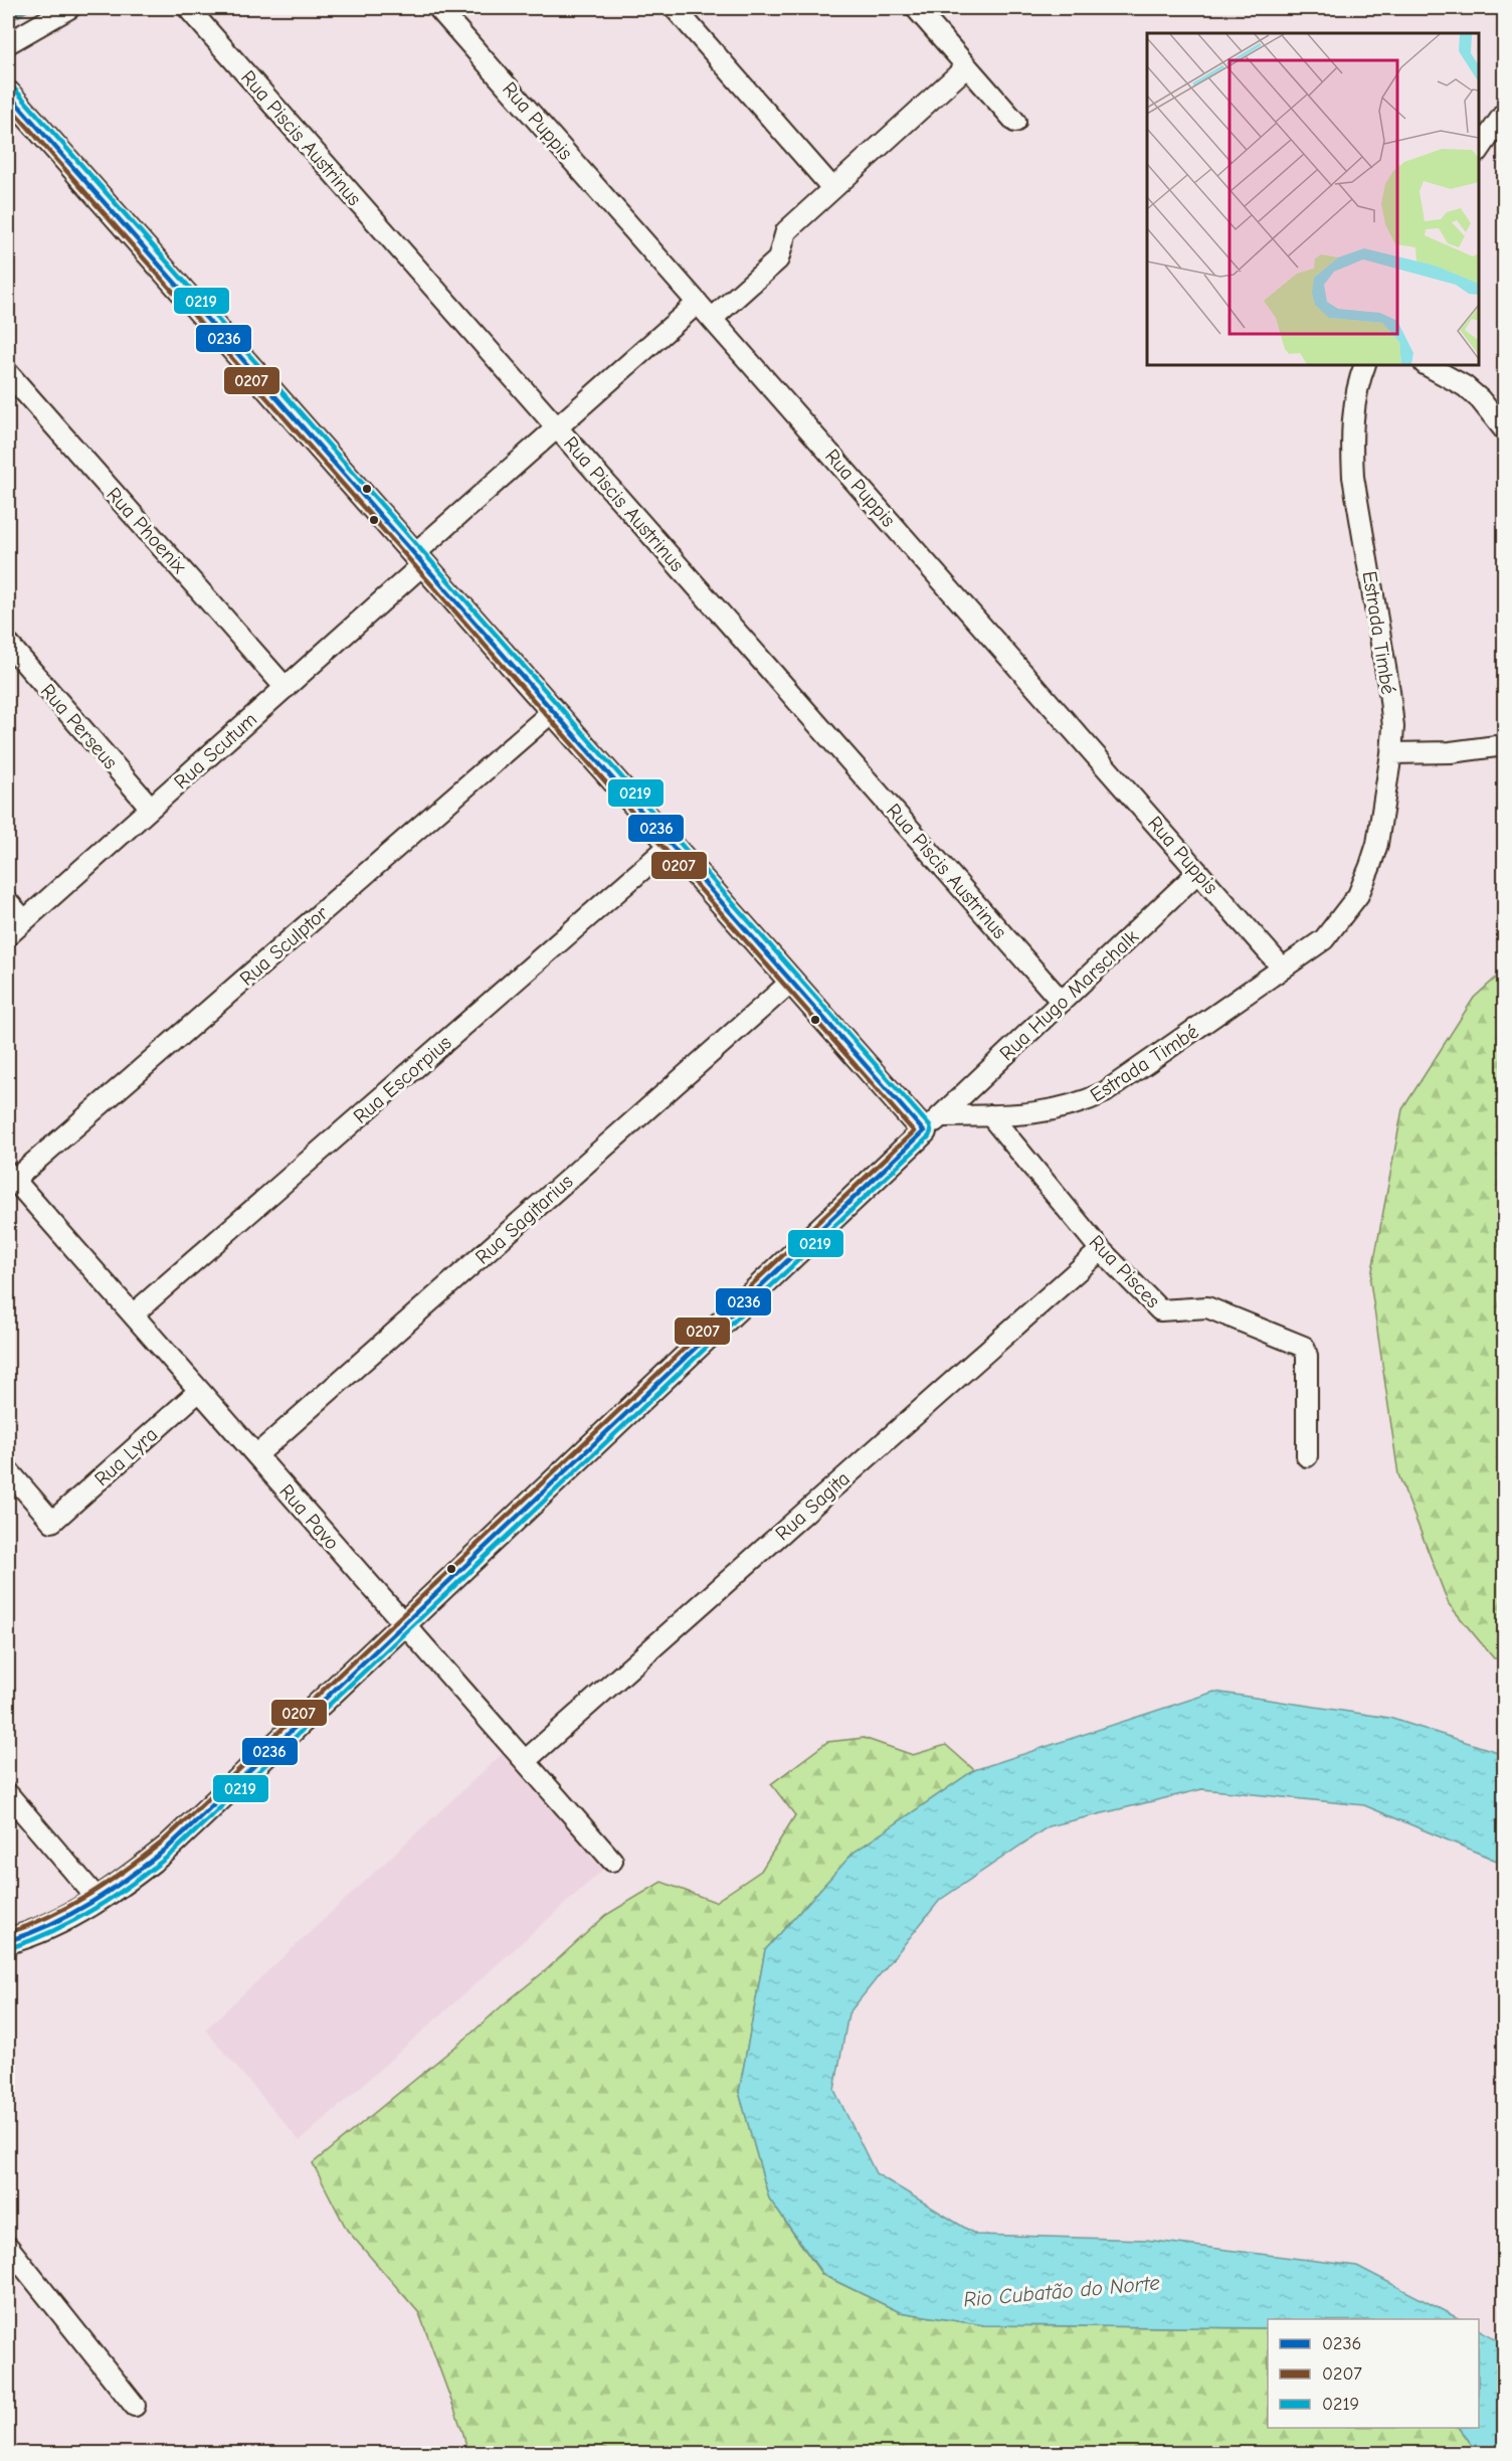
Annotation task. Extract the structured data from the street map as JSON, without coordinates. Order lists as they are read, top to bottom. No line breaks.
{"streets":{"street":["Rua Puppis","Rua Piscis Austrinus","Rua Phoenix","Estrada Timbé","Rua Perseus","Rua Scutum","Rua Sculptor","Rua Hugo Marschalk","Rua Escorpius","Rua Sagitarius","Rua Pisces","Rua Lyra","Rua Sagita","Rua Pavo"]},"crossings":[["Rua Puppis","Estrada Timbé"],["Rua Puppis","Rua Scutum"],["Rua Puppis","Rua Hugo Marschalk"],["Rua Piscis Austrinus","Rua Scutum"],["Rua Piscis Austrinus","Rua Hugo Marschalk"],["Rua Phoenix","Rua Scutum"],["Estrada Timbé","Rua Hugo Marschalk"],["Estrada Timbé","Rua Pisces"],["Rua Perseus","Rua Scutum"],["Rua Sculptor","Rua Pavo"],["Rua Escorpius","Rua Pavo"],["Rua Sagitarius","Rua Pavo"],["Rua Pisces","Rua Sagita"],["Rua Lyra","Rua Pavo"],["Rua Sagita","Rua Pavo"]],"water":["Rio Cubatão do Norte"],"lines":["transit line 0219","transit line 0236","transit line 0207"],"legend":["0236","0207","0219"]}
